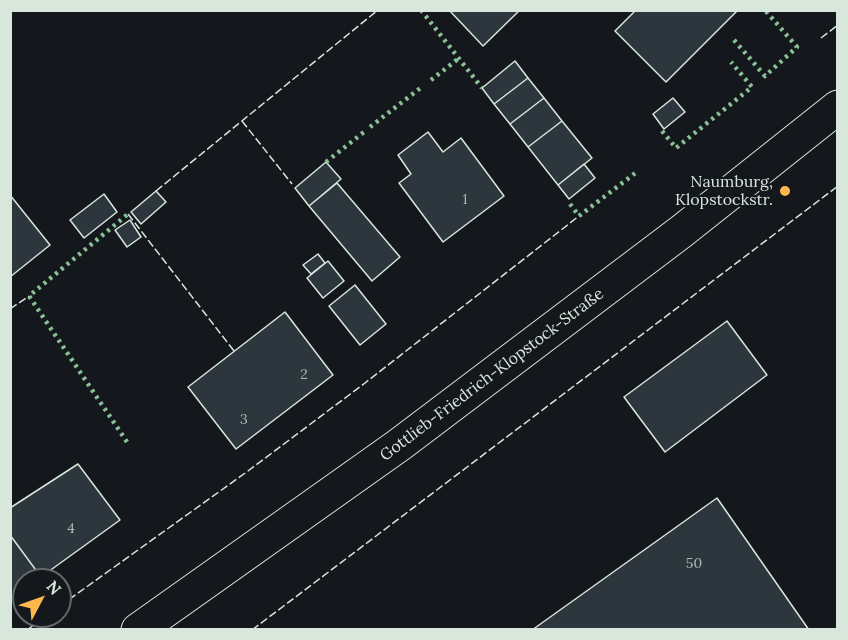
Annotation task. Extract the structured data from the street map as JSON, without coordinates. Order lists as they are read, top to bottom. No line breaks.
{"streets":{"street":["Gottlieb-Friedrich-Klopstock-Straße"]},"places":["Naumburg, Klopstockstr."],"house_numbers":["1","2","3","4","50"],"north":"top right"}
